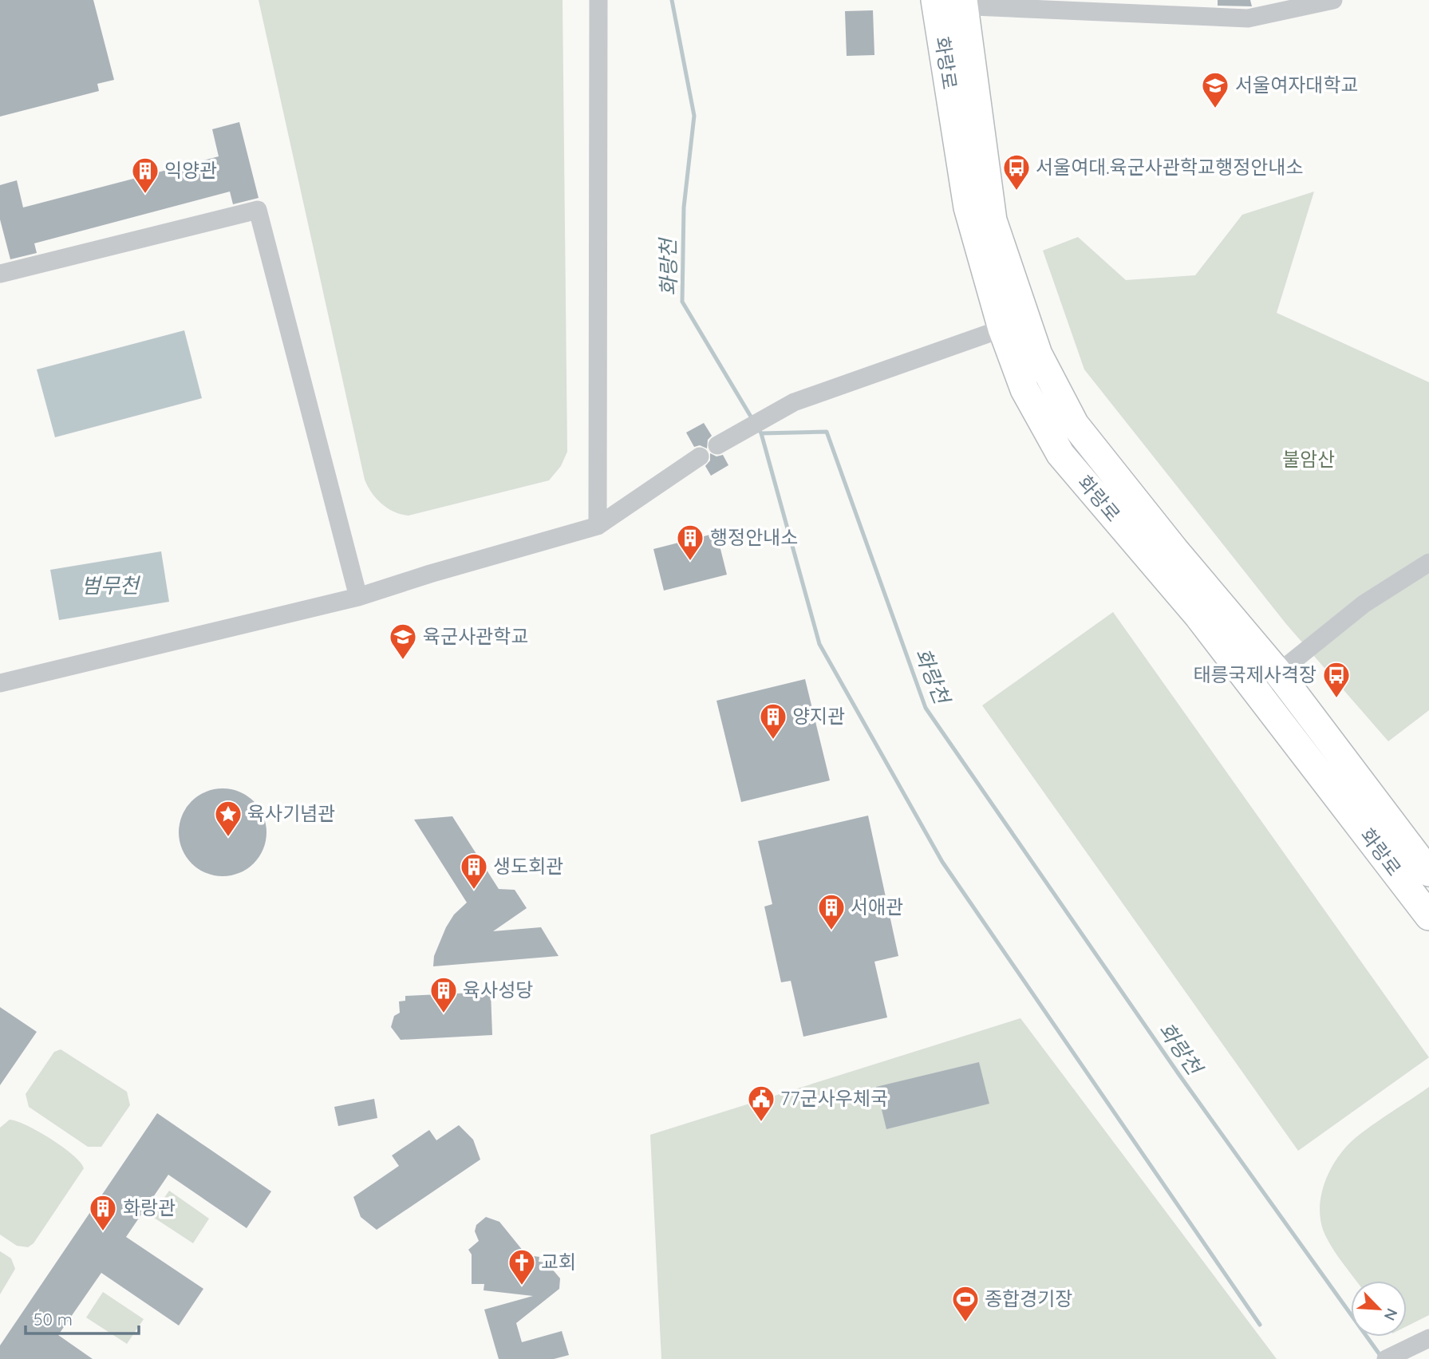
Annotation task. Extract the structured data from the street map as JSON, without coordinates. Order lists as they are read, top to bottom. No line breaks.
{"streets":{"main road":["화랑로"]},"water":["화랑천","범무천"],"parks":["불암산"],"places":{"school or university":["서울여자대학교","육군사관학교"],"bus stop":["서울여대.육군사관학교행정안내소","태릉국제사격장"],"building":["익양관","행정안내소","양지관","생도회관","서애관","육사성당","화랑관"],"place":["육사기념관"],"public building":["77군사우체국"],"church":["교회"],"sports":["종합경기장"]},"scale_bar":"50 m","north":"bottom right"}
